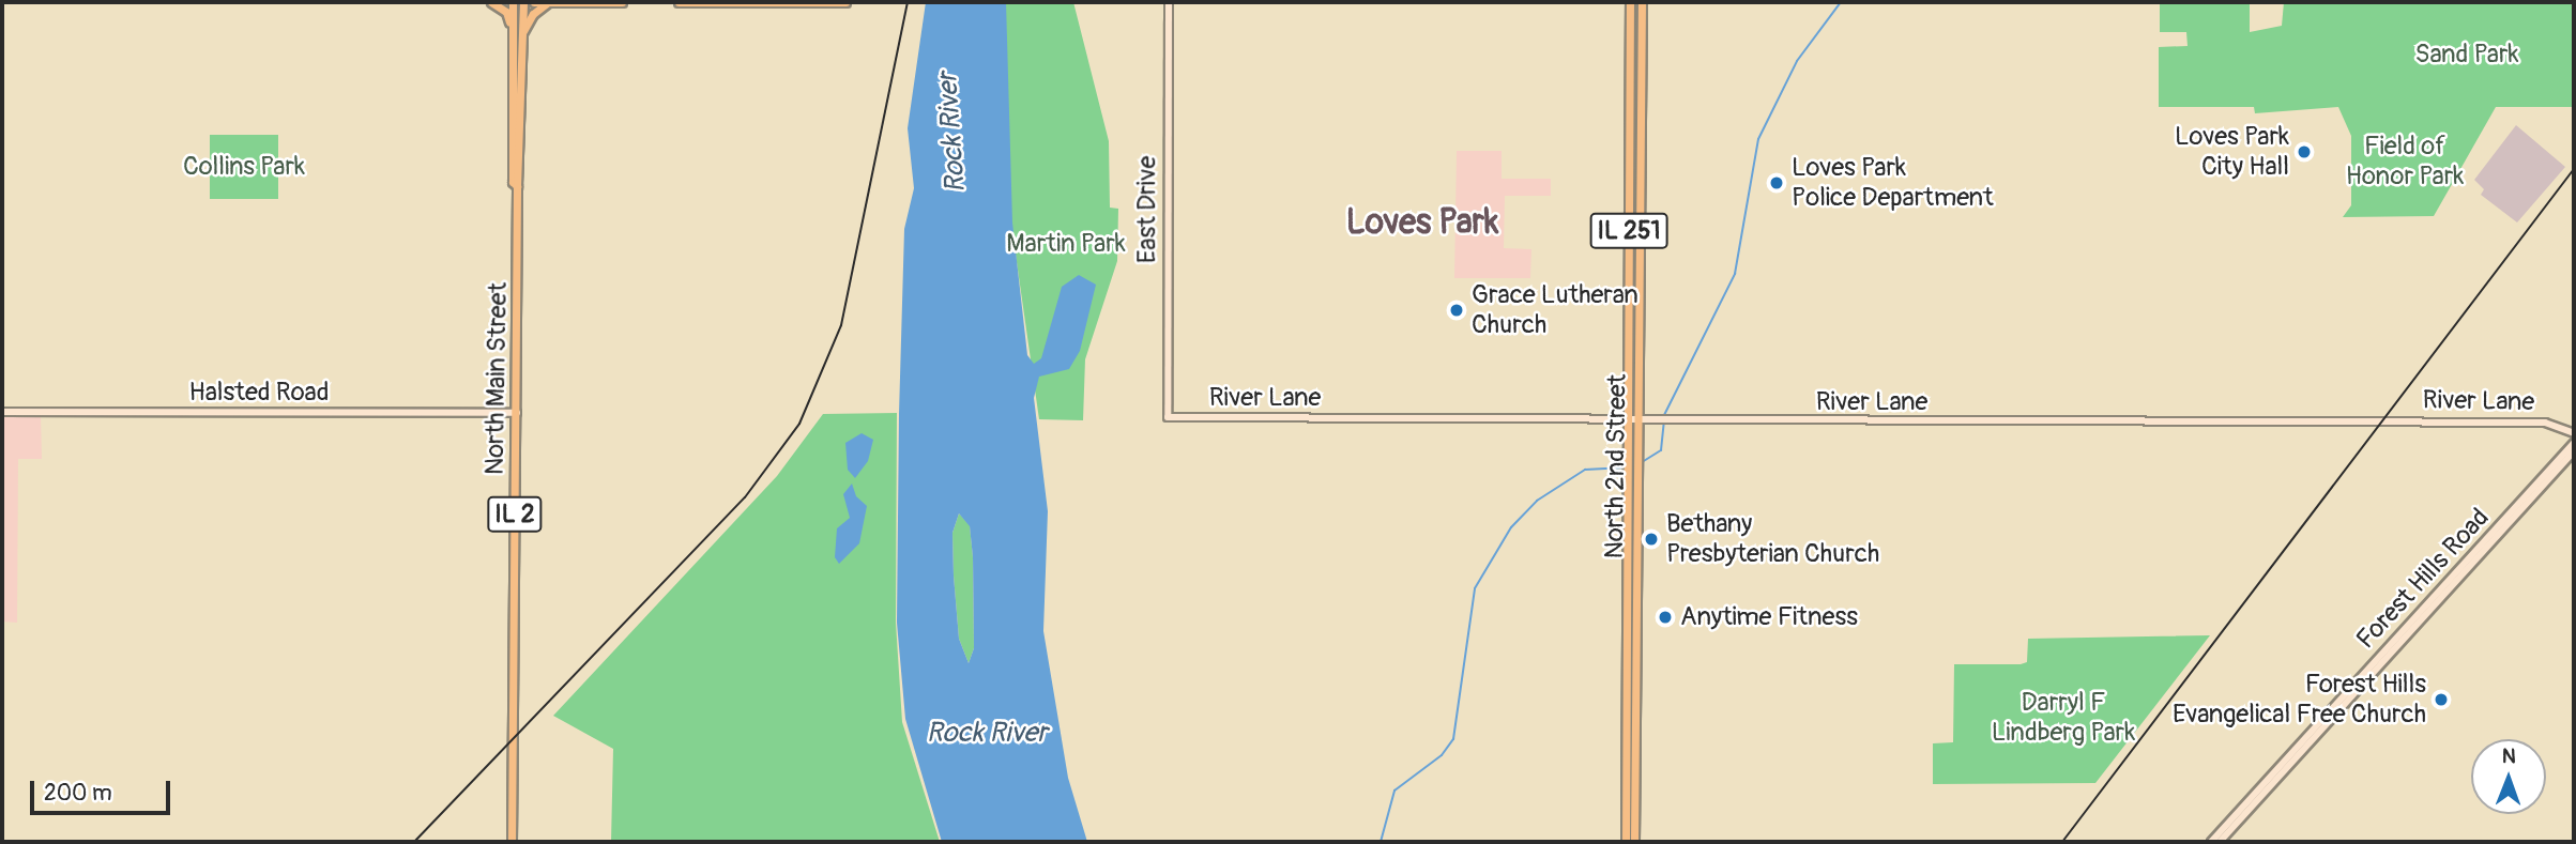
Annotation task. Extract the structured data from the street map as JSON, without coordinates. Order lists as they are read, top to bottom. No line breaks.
{"streets":{"main road":["IL 251","North Main Street","North 2nd Street","IL 2"],"street":["East Drive","Halsted Road","River Lane","Forest Hills Road"]},"crossings":[["East Drive","River Lane"],["North Main Street","Halsted Road"],["River Lane","North 2nd Street"]],"districts":["Loves Park"],"water":["Rock River"],"parks":["Sand Park","Field of Honor Park","Collins Park","Martin Park","Darryl F Lindberg Park"],"places":["Loves Park City Hall","Loves Park Police Department","Grace Lutheran Church","Bethany Presbyterian Church","Anytime Fitness","Forest Hills Evangelical Free Church"],"scale_bar":"200 m","north":"top"}
